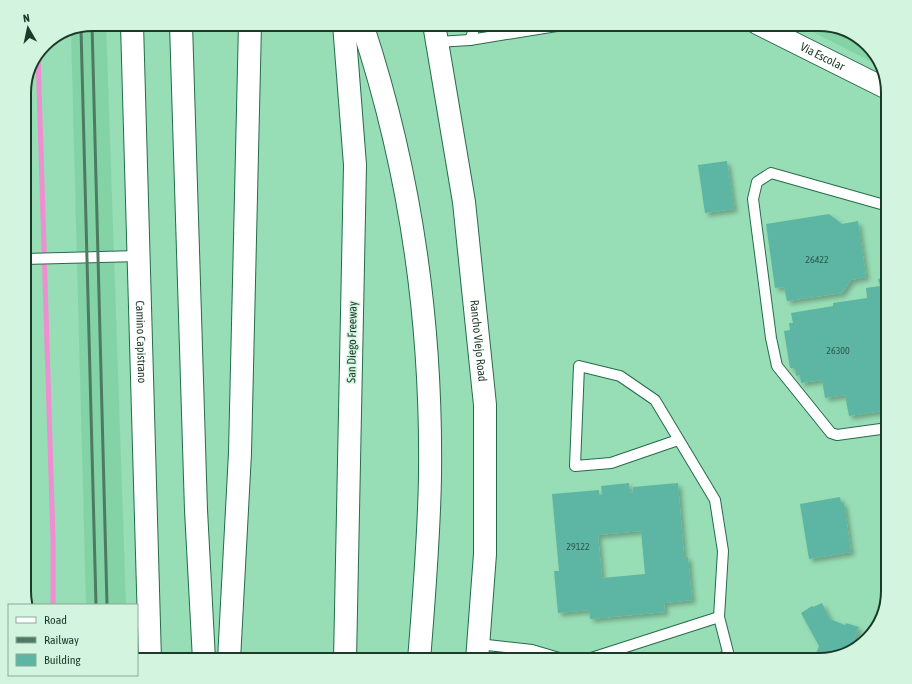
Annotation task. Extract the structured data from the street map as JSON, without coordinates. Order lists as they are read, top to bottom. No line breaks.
{"streets":{"main road":["Rancho Viejo Road","Camino Capistrano","San Diego Freeway"],"street":["Via Escolar"]},"house_numbers":["26422","26300","29122"],"legend":["Road","Railway","Building"],"north":"top"}
